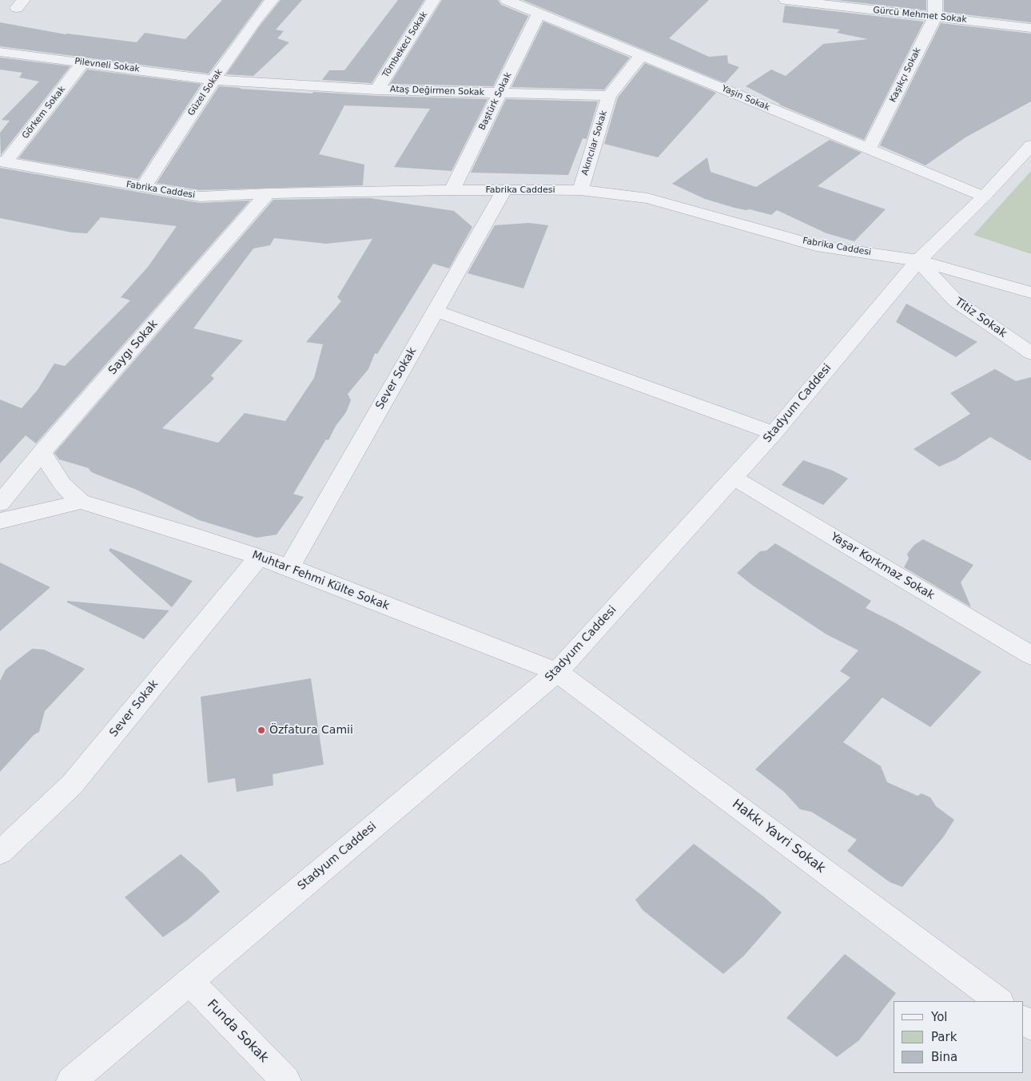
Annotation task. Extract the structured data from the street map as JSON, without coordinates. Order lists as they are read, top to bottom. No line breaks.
{"streets":{"street":["Gürcü Mehmet Sokak","Tömbekeci Sokak","Pilevneli Sokak","Kaşıkçı Sokak","Ataş Değirmen Sokak","Güzel Sokak","Yaşin Sokak","Baştürk Sokak","Görkem Sokak","Akıncılar Sokak","Fabrika Caddesi","Titiz Sokak","Saygı Sokak","Sever Sokak","Stadyum Caddesi","Yaşar Korkmaz Sokak","Muhtar Fehmi Külte Sokak","Hakkı Yavri Sokak","Funda Sokak"]},"crossings":[["Gürcü Mehmet Sokak","Kaşıkçı Sokak"],["Tömbekeci Sokak","Ataş Değirmen Sokak"],["Pilevneli Sokak","Ataş Değirmen Sokak"],["Pilevneli Sokak","Güzel Sokak"],["Pilevneli Sokak","Görkem Sokak"],["Kaşıkçı Sokak","Yaşin Sokak"],["Ataş Değirmen Sokak","Güzel Sokak"],["Ataş Değirmen Sokak","Baştürk Sokak"],["Ataş Değirmen Sokak","Akıncılar Sokak"],["Güzel Sokak","Fabrika Caddesi"],["Yaşin Sokak","Baştürk Sokak"],["Yaşin Sokak","Stadyum Caddesi"],["Baştürk Sokak","Fabrika Caddesi"],["Görkem Sokak","Fabrika Caddesi"],["Akıncılar Sokak","Fabrika Caddesi"],["Fabrika Caddesi","Titiz Sokak"],["Fabrika Caddesi","Saygı Sokak"],["Fabrika Caddesi","Sever Sokak"],["Fabrika Caddesi","Stadyum Caddesi"],["Titiz Sokak","Stadyum Caddesi"],["Saygı Sokak","Muhtar Fehmi Külte Sokak"],["Sever Sokak","Muhtar Fehmi Külte Sokak"],["Stadyum Caddesi","Yaşar Korkmaz Sokak"],["Stadyum Caddesi","Muhtar Fehmi Külte Sokak"],["Stadyum Caddesi","Hakkı Yavri Sokak"],["Stadyum Caddesi","Funda Sokak"],["Muhtar Fehmi Külte Sokak","Hakkı Yavri Sokak"]],"places":["Özfatura Camii"],"legend":["Yol","Park","Bina"]}
